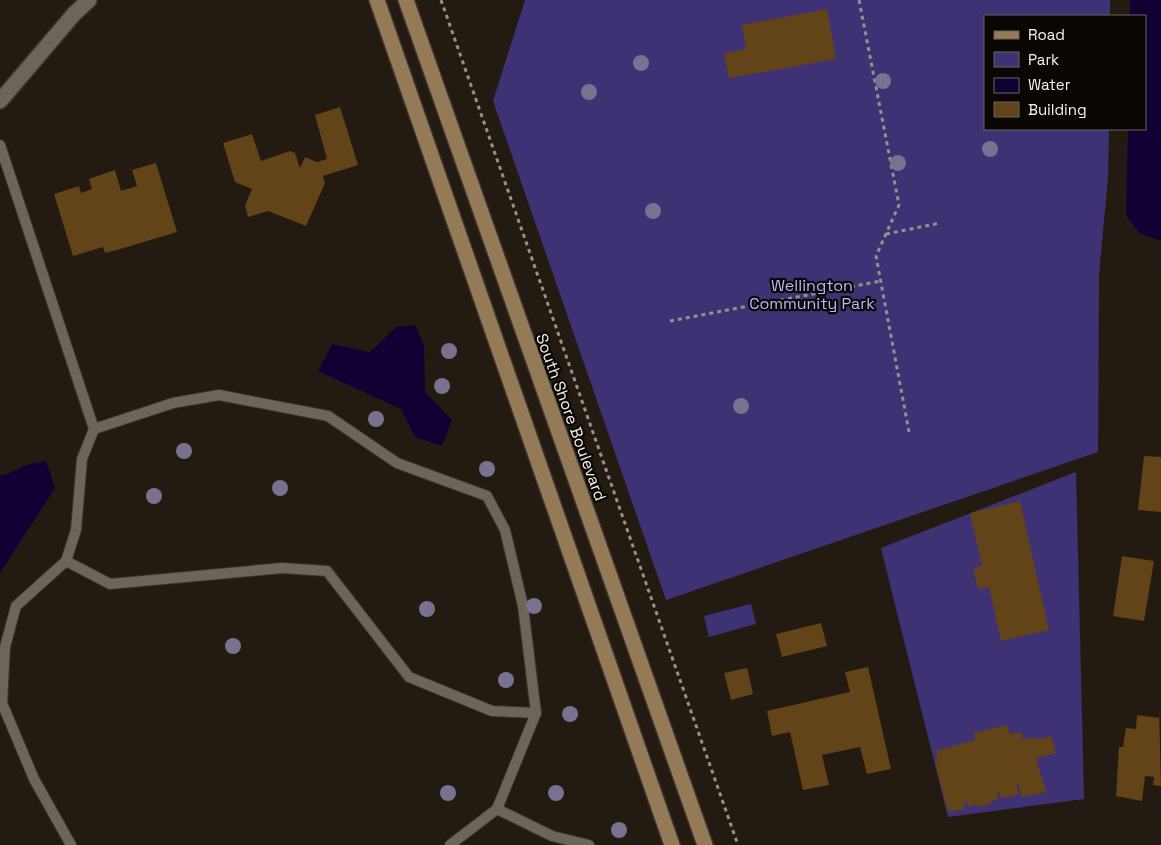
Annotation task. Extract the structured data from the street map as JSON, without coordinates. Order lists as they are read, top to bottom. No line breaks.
{"streets":{"street":["South Shore Boulevard"]},"parks":["Wellington Community Park"],"legend":["Road","Park","Water","Building"]}
